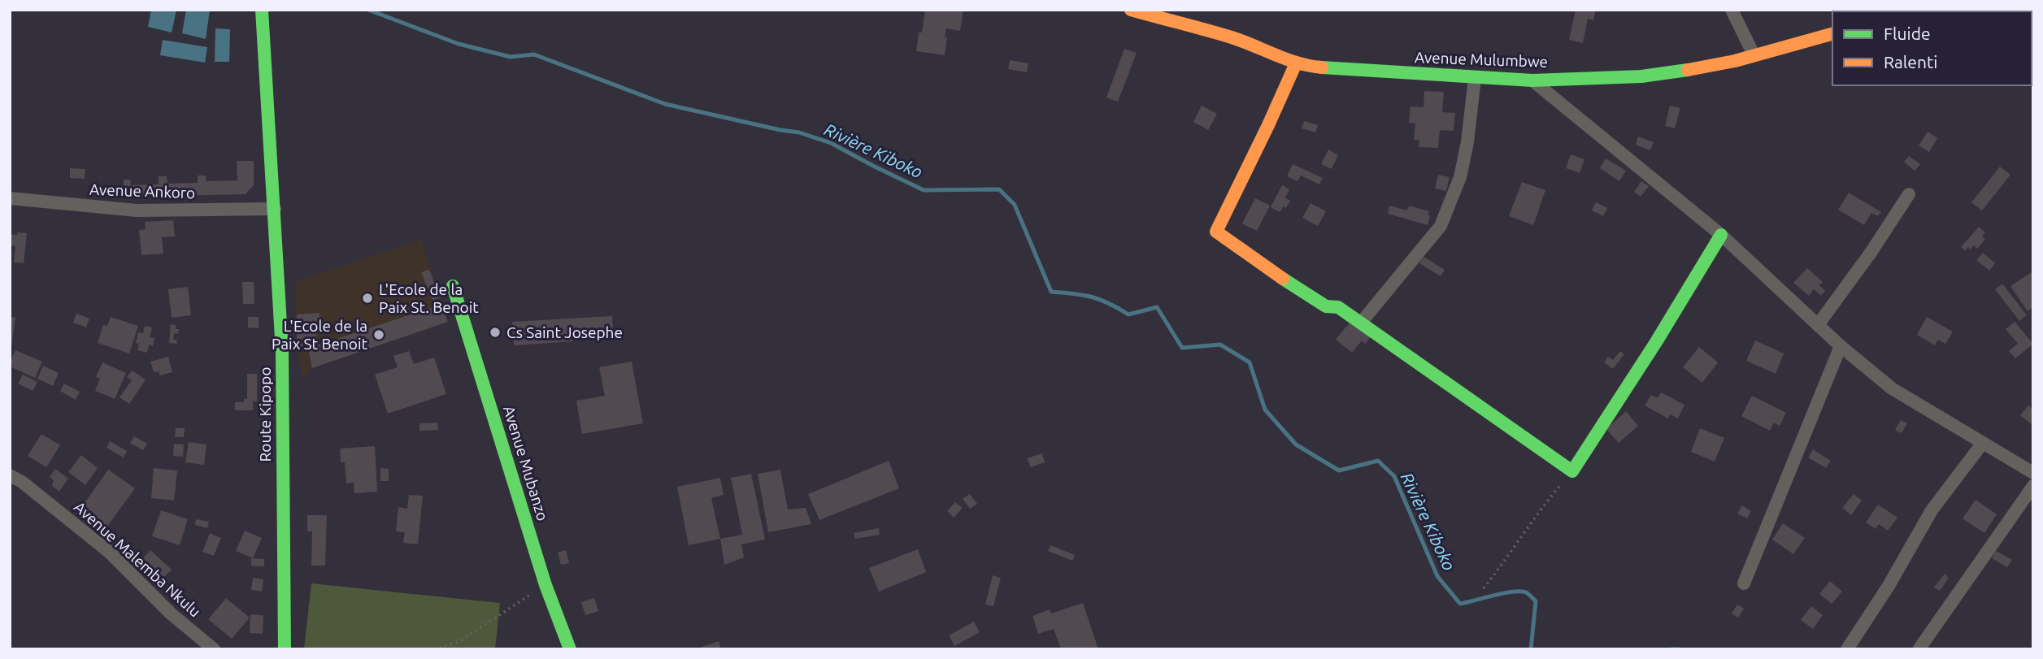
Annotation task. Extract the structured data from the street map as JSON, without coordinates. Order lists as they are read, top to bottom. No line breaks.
{"streets":{"street":["Avenue Mulumbwe","Avenue Ankoro","Route Kipopo","Avenue Mubanzo","Avenue Malemba Nkulu"]},"crossings":[["Avenue Ankoro","Route Kipopo"]],"water":["Rivière Kiboko"],"places":["L'Ecole de la Paix St. Benoit","Cs Saint Josephe","L'Ecole de la Paix St Benoit"],"legend":["Fluide","Ralenti"]}
